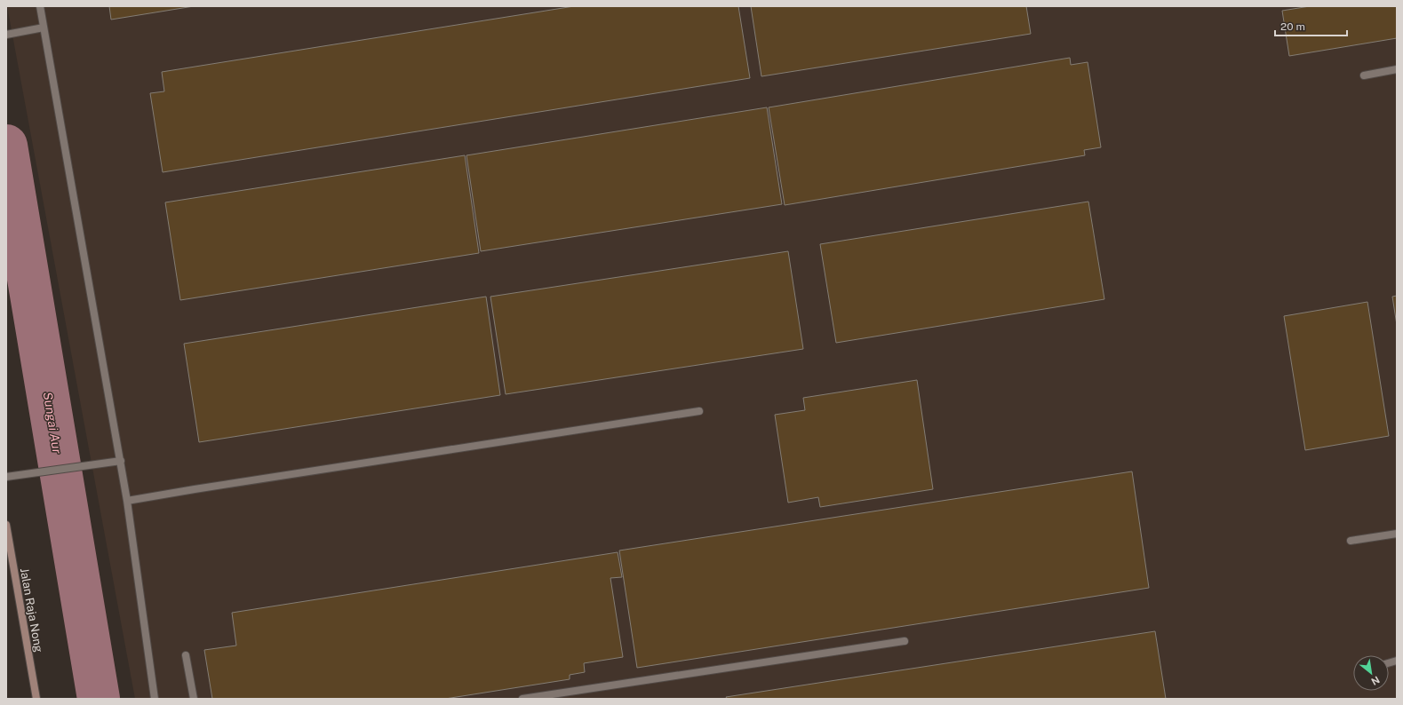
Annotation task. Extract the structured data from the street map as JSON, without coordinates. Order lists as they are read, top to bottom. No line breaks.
{"streets":{"main road":["Jalan Raja Nong"]},"water":["Sungai Aur"],"scale_bar":"20 m","north":"bottom right"}
